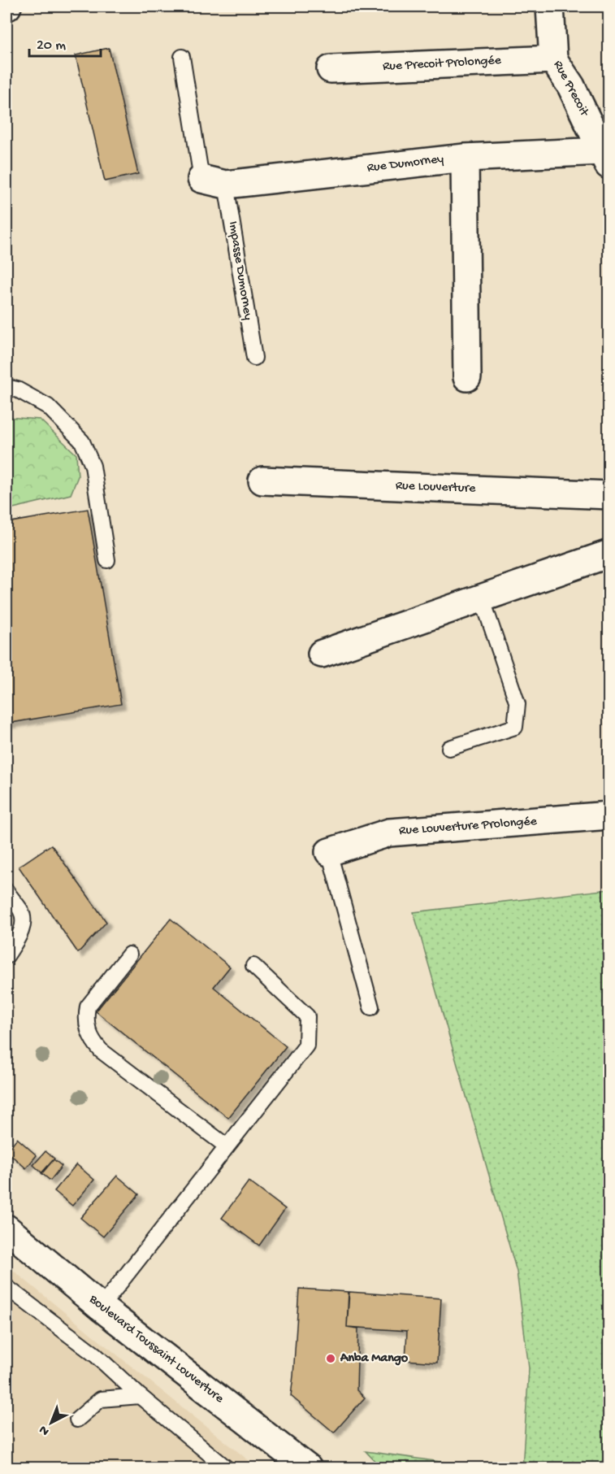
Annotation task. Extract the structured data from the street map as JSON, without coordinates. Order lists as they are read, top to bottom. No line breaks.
{"streets":{"street":["Rue Precoit Prolongée","Rue Precoit","Rue Dumorney","Rue Louverture","Rue Louverture Prolongée","Boulevard Toussaint Louverture"],"lane":["Impasse Dumorney"]},"crossings":[["Rue Precoit Prolongée","Rue Precoit"],["Rue Precoit","Rue Dumorney"],["Rue Dumorney","Impasse Dumorney"]],"places":["Anba Mango"],"scale_bar":"20 m","north":"bottom left"}
